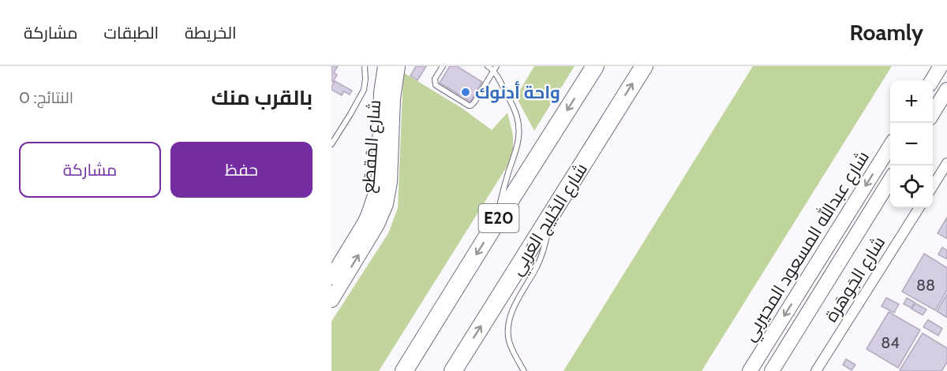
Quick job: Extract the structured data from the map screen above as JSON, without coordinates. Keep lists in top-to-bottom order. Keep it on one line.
{"streets":{"highway":["E20","شارع الخَلِيج العَربِي"],"street":["شارع المَقطَع","شارع عبدالله المسعود المحيربي","شارع الجَوهَرة"]},"places":["واحة أدنوك"],"house_numbers":["88","84"],"page":{"header":"Roamly","nav":["الخريطة","الطبقات","مشاركة"],"heading":["بالقرب منك","النتائج: 0"],"map_buttons":["+","−"],"buttons":["حفظ","مشاركة"]}}
